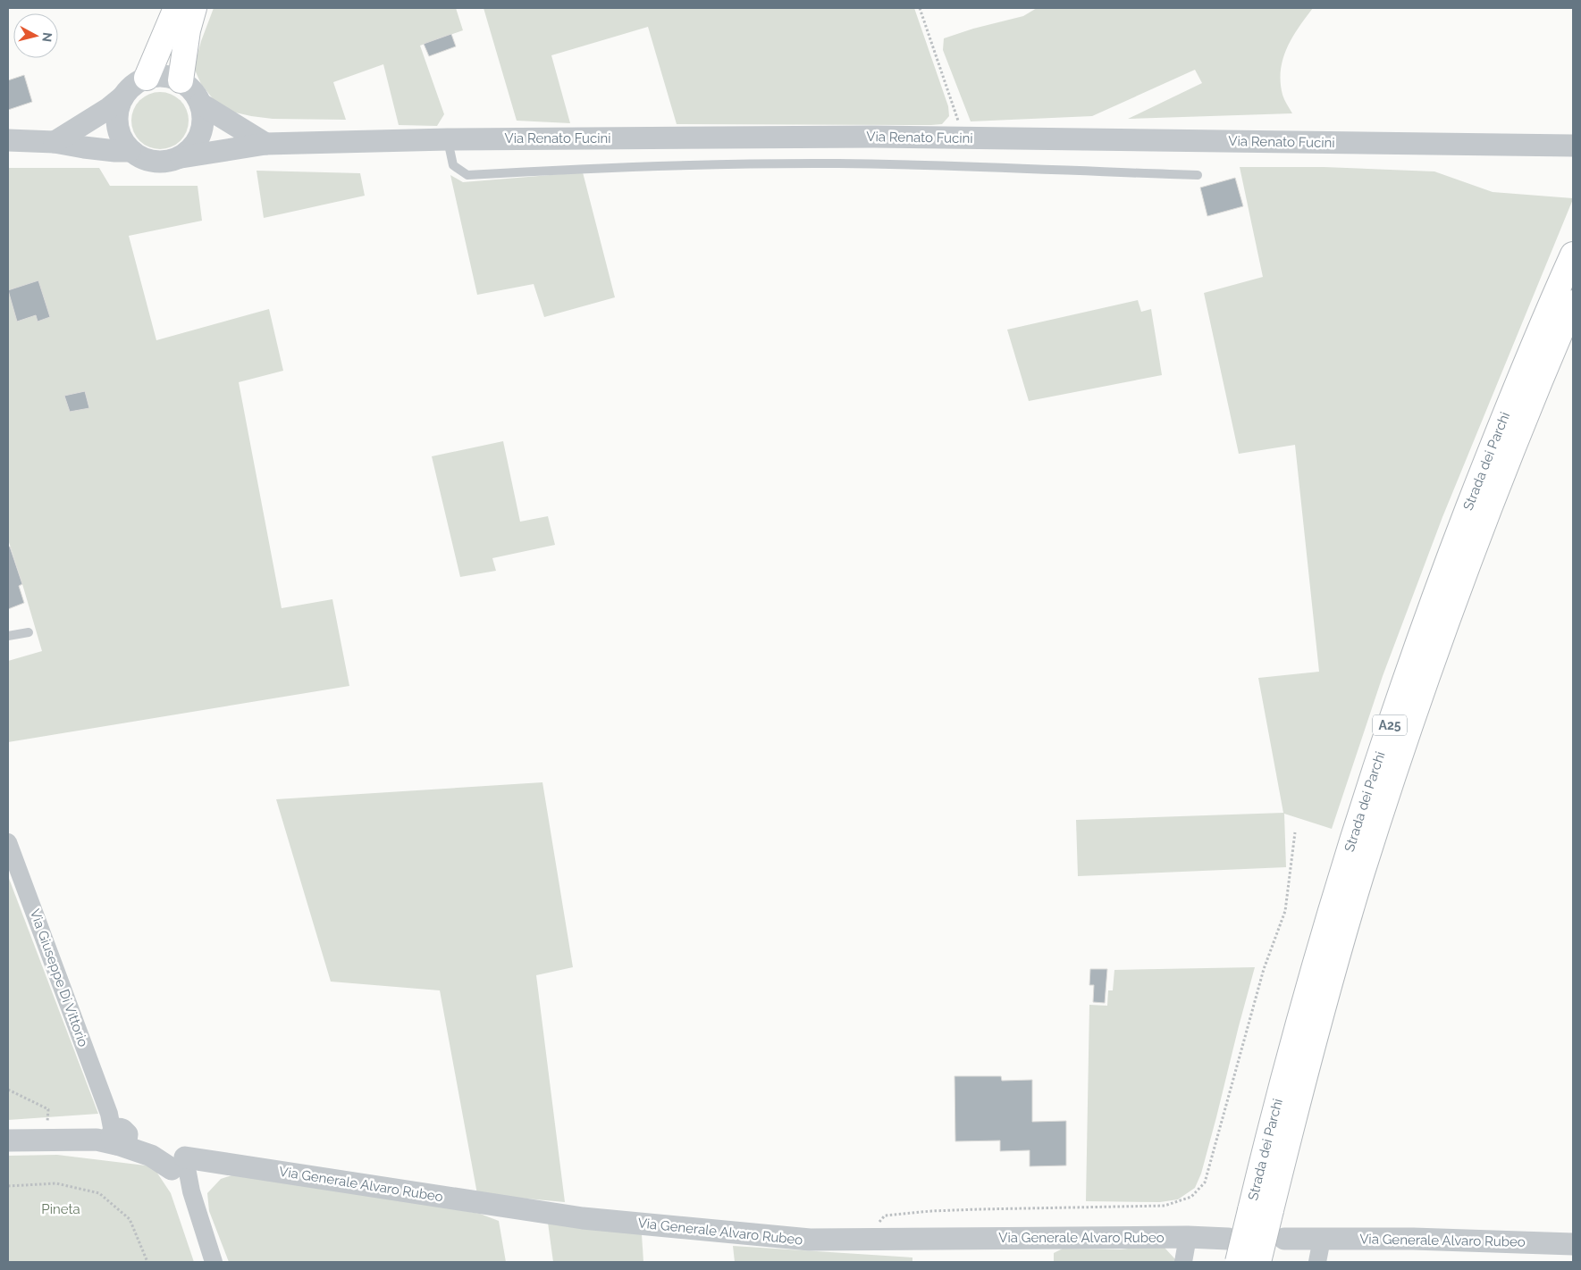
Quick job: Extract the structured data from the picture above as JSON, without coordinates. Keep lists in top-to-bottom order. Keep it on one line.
{"streets":{"highway":["Strada dei Parchi","A25"],"street":["Via Renato Fucini","Via Giuseppe Di Vittorio","Via Generale Alvaro Rubeo"]},"parks":["Pineta"],"north":"right"}
